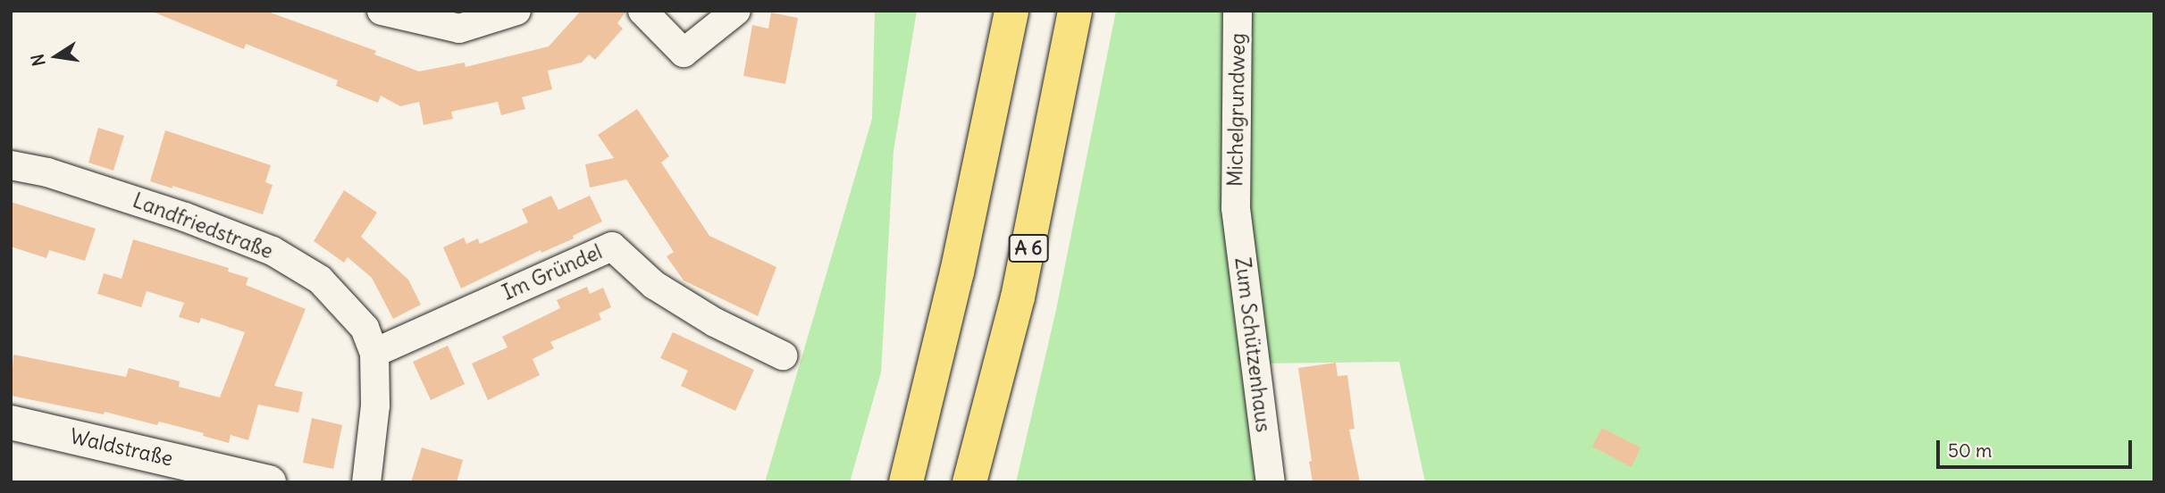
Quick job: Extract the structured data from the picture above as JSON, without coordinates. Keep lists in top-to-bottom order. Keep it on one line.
{"streets":{"highway":["A 6"],"street":["Michelgrundweg","Landfriedstraße","Im Gründel","Zum Schützenhaus","Waldstraße"]},"crossings":[["Michelgrundweg","Zum Schützenhaus"],["Landfriedstraße","Im Gründel"]],"scale_bar":"50 m","north":"left"}
